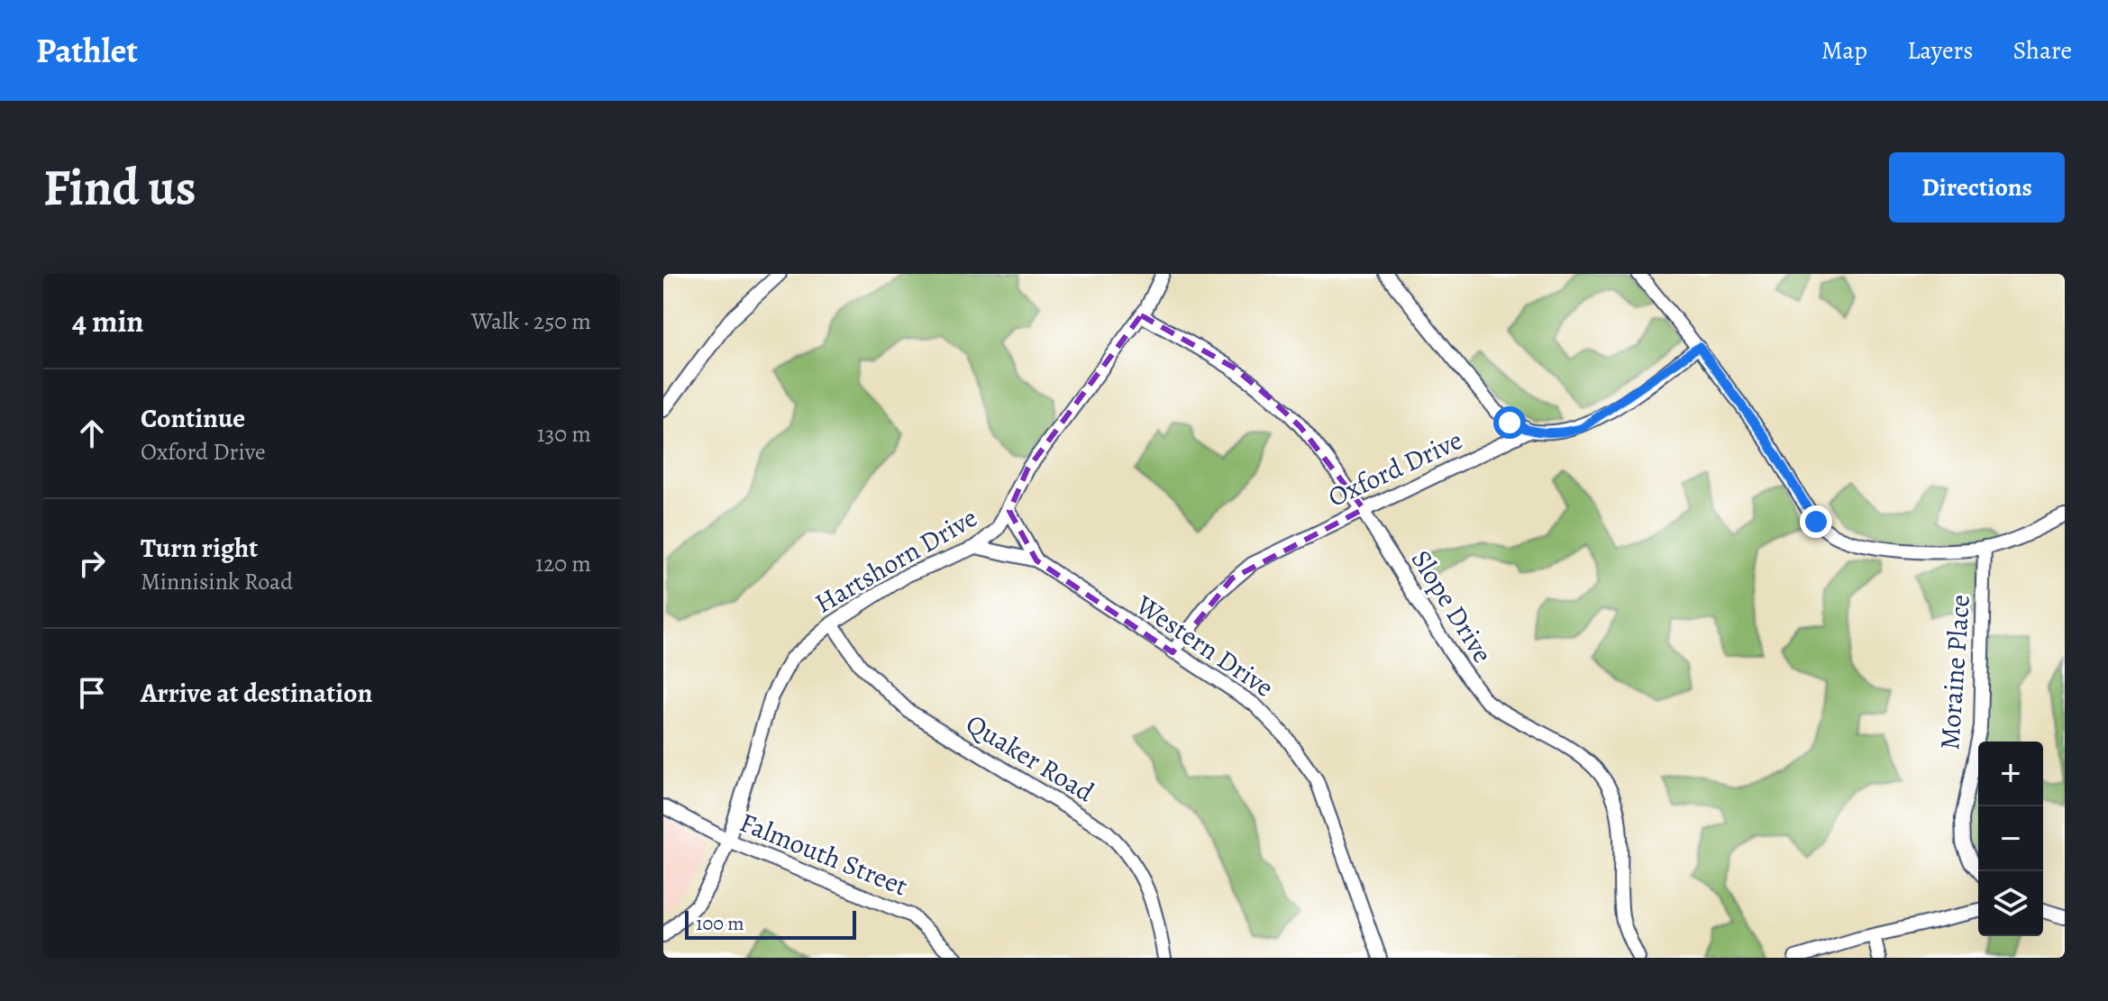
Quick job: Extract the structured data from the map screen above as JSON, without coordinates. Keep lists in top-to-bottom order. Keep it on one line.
{"streets":{"street":["Oxford Drive","Hartshorn Drive","Slope Drive","Western Drive","Moraine Place","Quaker Road","Falmouth Street"]},"crossings":[["Oxford Drive","Slope Drive"],["Oxford Drive","Western Drive"],["Hartshorn Drive","Slope Drive"],["Hartshorn Drive","Western Drive"],["Hartshorn Drive","Quaker Road"],["Hartshorn Drive","Falmouth Street"]],"scale_bar":"100 m","page":{"header":"Pathlet","nav":["Map","Layers","Share"],"buttons":"Directions","title":"Find us","heading":["4 min","Walk · 250 m"],"list":[["Continue","Oxford Drive","130 m"],["Turn right","Minnisink Road","120 m"],"Arrive at destination"],"map_buttons":["+","−"],"scale":"100 m"}}
